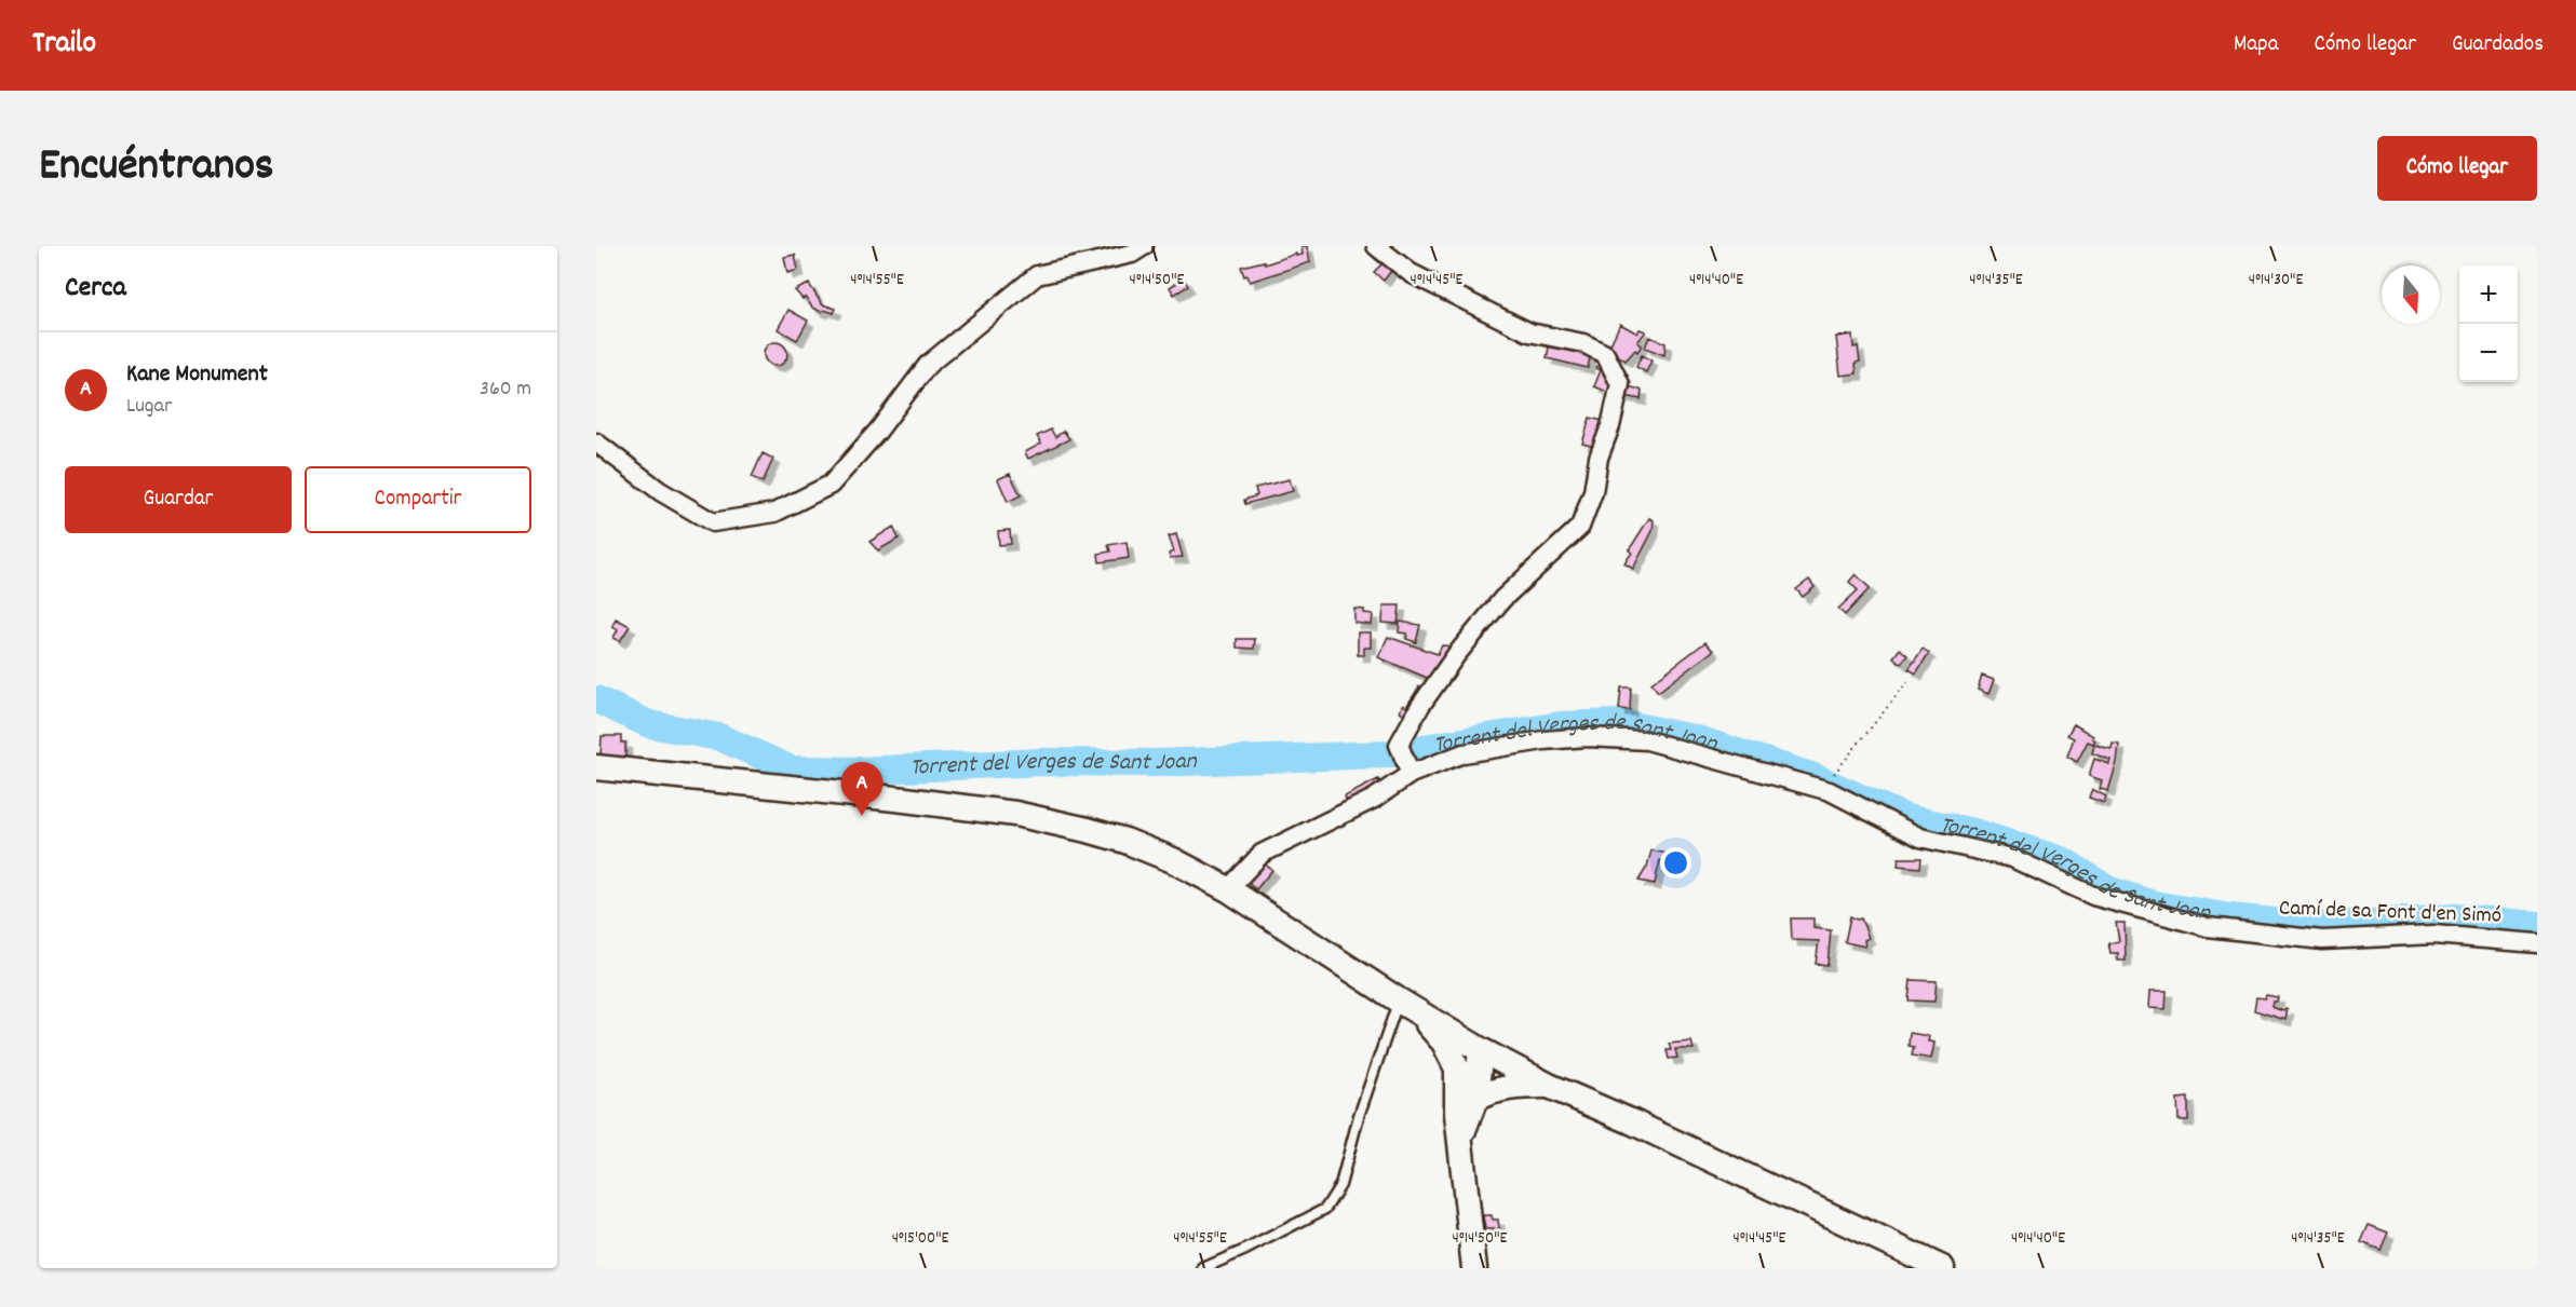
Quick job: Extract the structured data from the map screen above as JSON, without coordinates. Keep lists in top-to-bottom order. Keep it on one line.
{"streets":{"street":["Camí de sa Font d'en Simó"]},"water":["Torrent del Verges de Sant Joan"],"north":"bottom","page":{"header":"Trailo","nav":["Mapa","Cómo llegar","Guardados"],"title":"Encuéntranos","buttons":["Cómo llegar",["Guardar","Compartir"]],"heading":"Cerca","map_buttons":["+","−"],"list":[{"mark":"A","name":"Kane Monument","note":"Lugar","value":"360 m"}],"pins":"A"},"coordinates":["4°14'55\"E","4°14'50\"E","4°14'45\"E","4°14'40\"E","4°14'35\"E","4°14'30\"E","4°15'00\"E"]}
